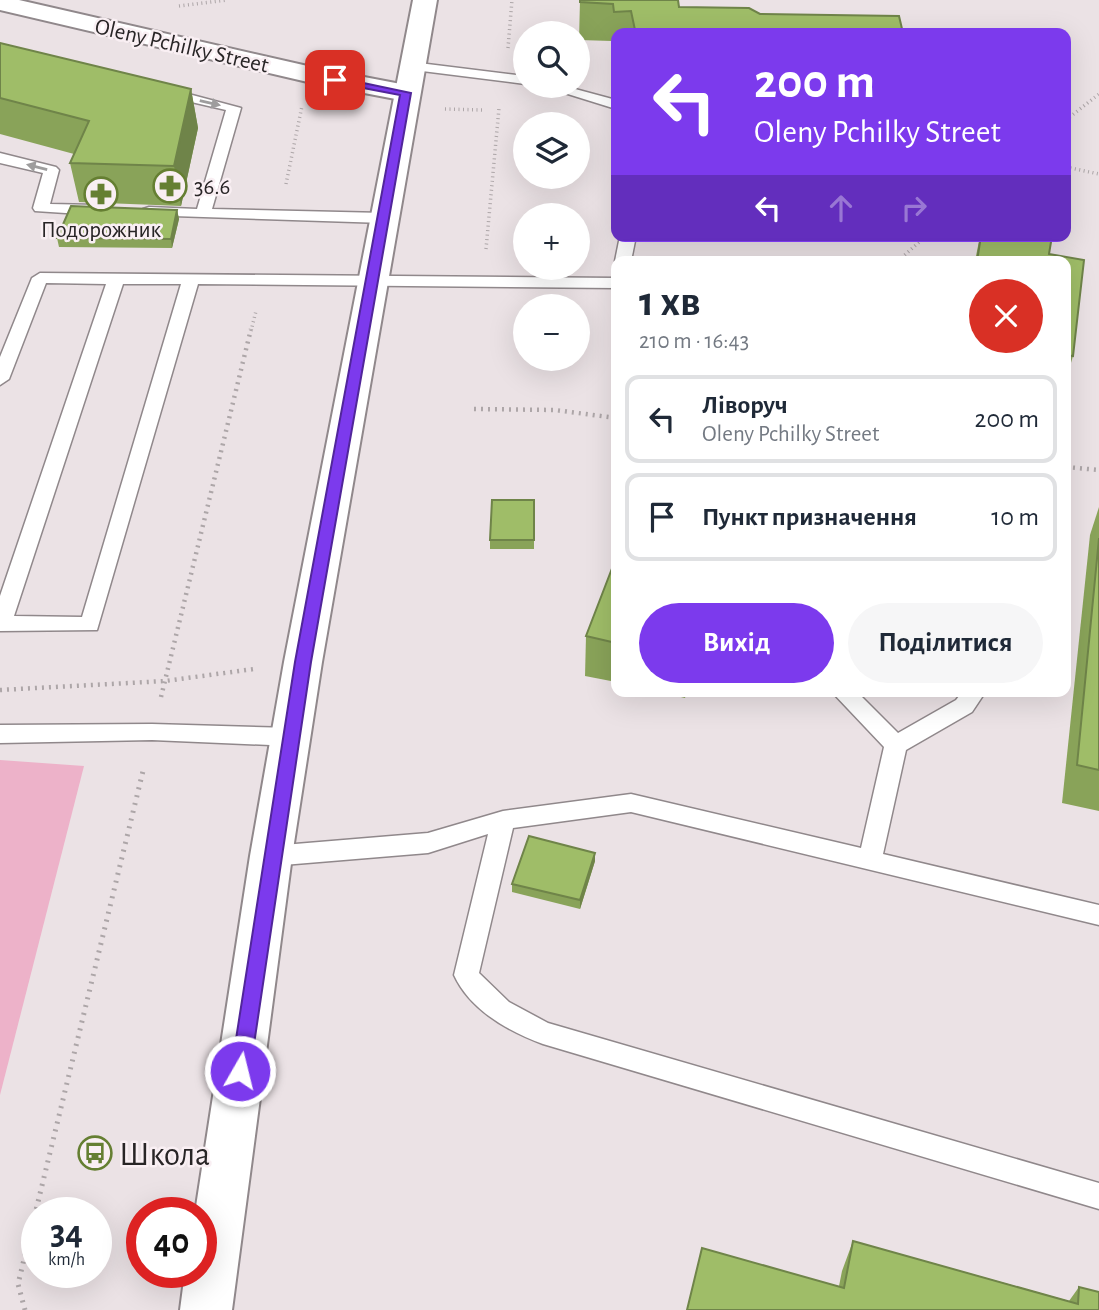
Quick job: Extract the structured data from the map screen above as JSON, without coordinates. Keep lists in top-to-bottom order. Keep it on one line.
{"streets":{"street":["Oleny Pchilky Street"]},"places":{"pharmacy":["36.6","Подорожник"],"bus stop":["Школа"]},"page":{"map_buttons":["+","−"],"turn":["200 m","Oleny Pchilky Street"],"heading":["1 хв","210 m · 16:43"],"list":[{"name":"Ліворуч","note":"Oleny Pchilky Street","value":"200 m"},{"name":"Пункт призначення","value":"10 m"}],"buttons":["Вихід","Поділитися"],"speed":"34 km/h","limit":"40"}}
